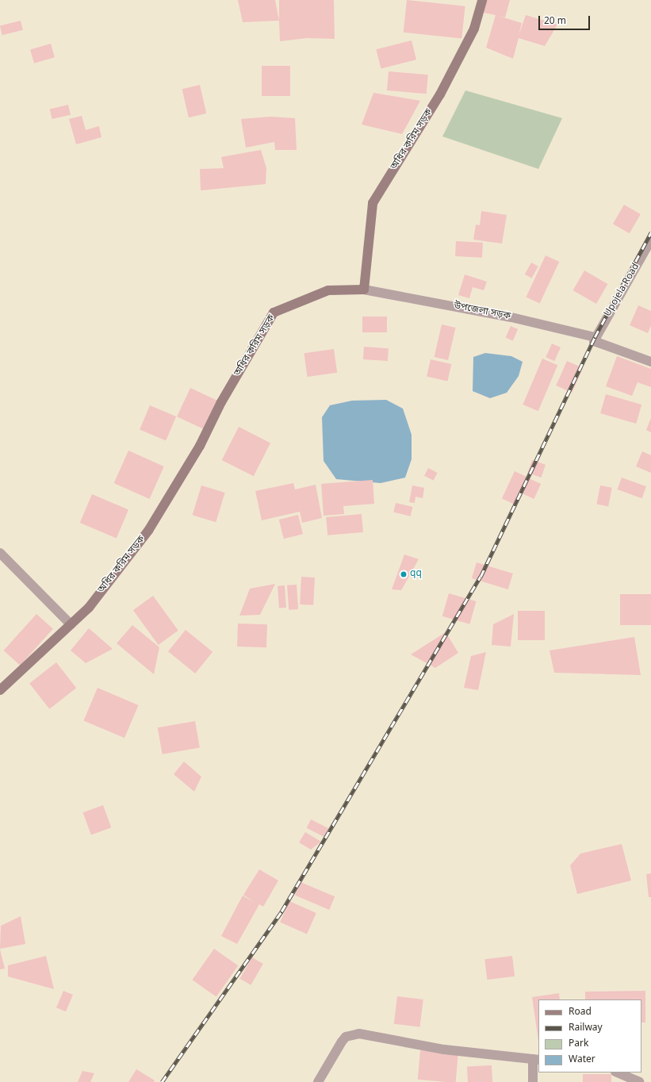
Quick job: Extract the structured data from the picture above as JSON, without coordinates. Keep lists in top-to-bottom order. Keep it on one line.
{"streets":{"main road":["অধির করিম সড়ক"],"street":["Upojela Road","উপজেলা সড়ক"]},"crossings":[["অধির করিম সড়ক","উপজেলা সড়ক"],["Upojela Road","উপজেলা সড়ক"]],"places":["qq"],"legend":["Road","Railway","Park","Water"],"scale_bar":"20 m"}
